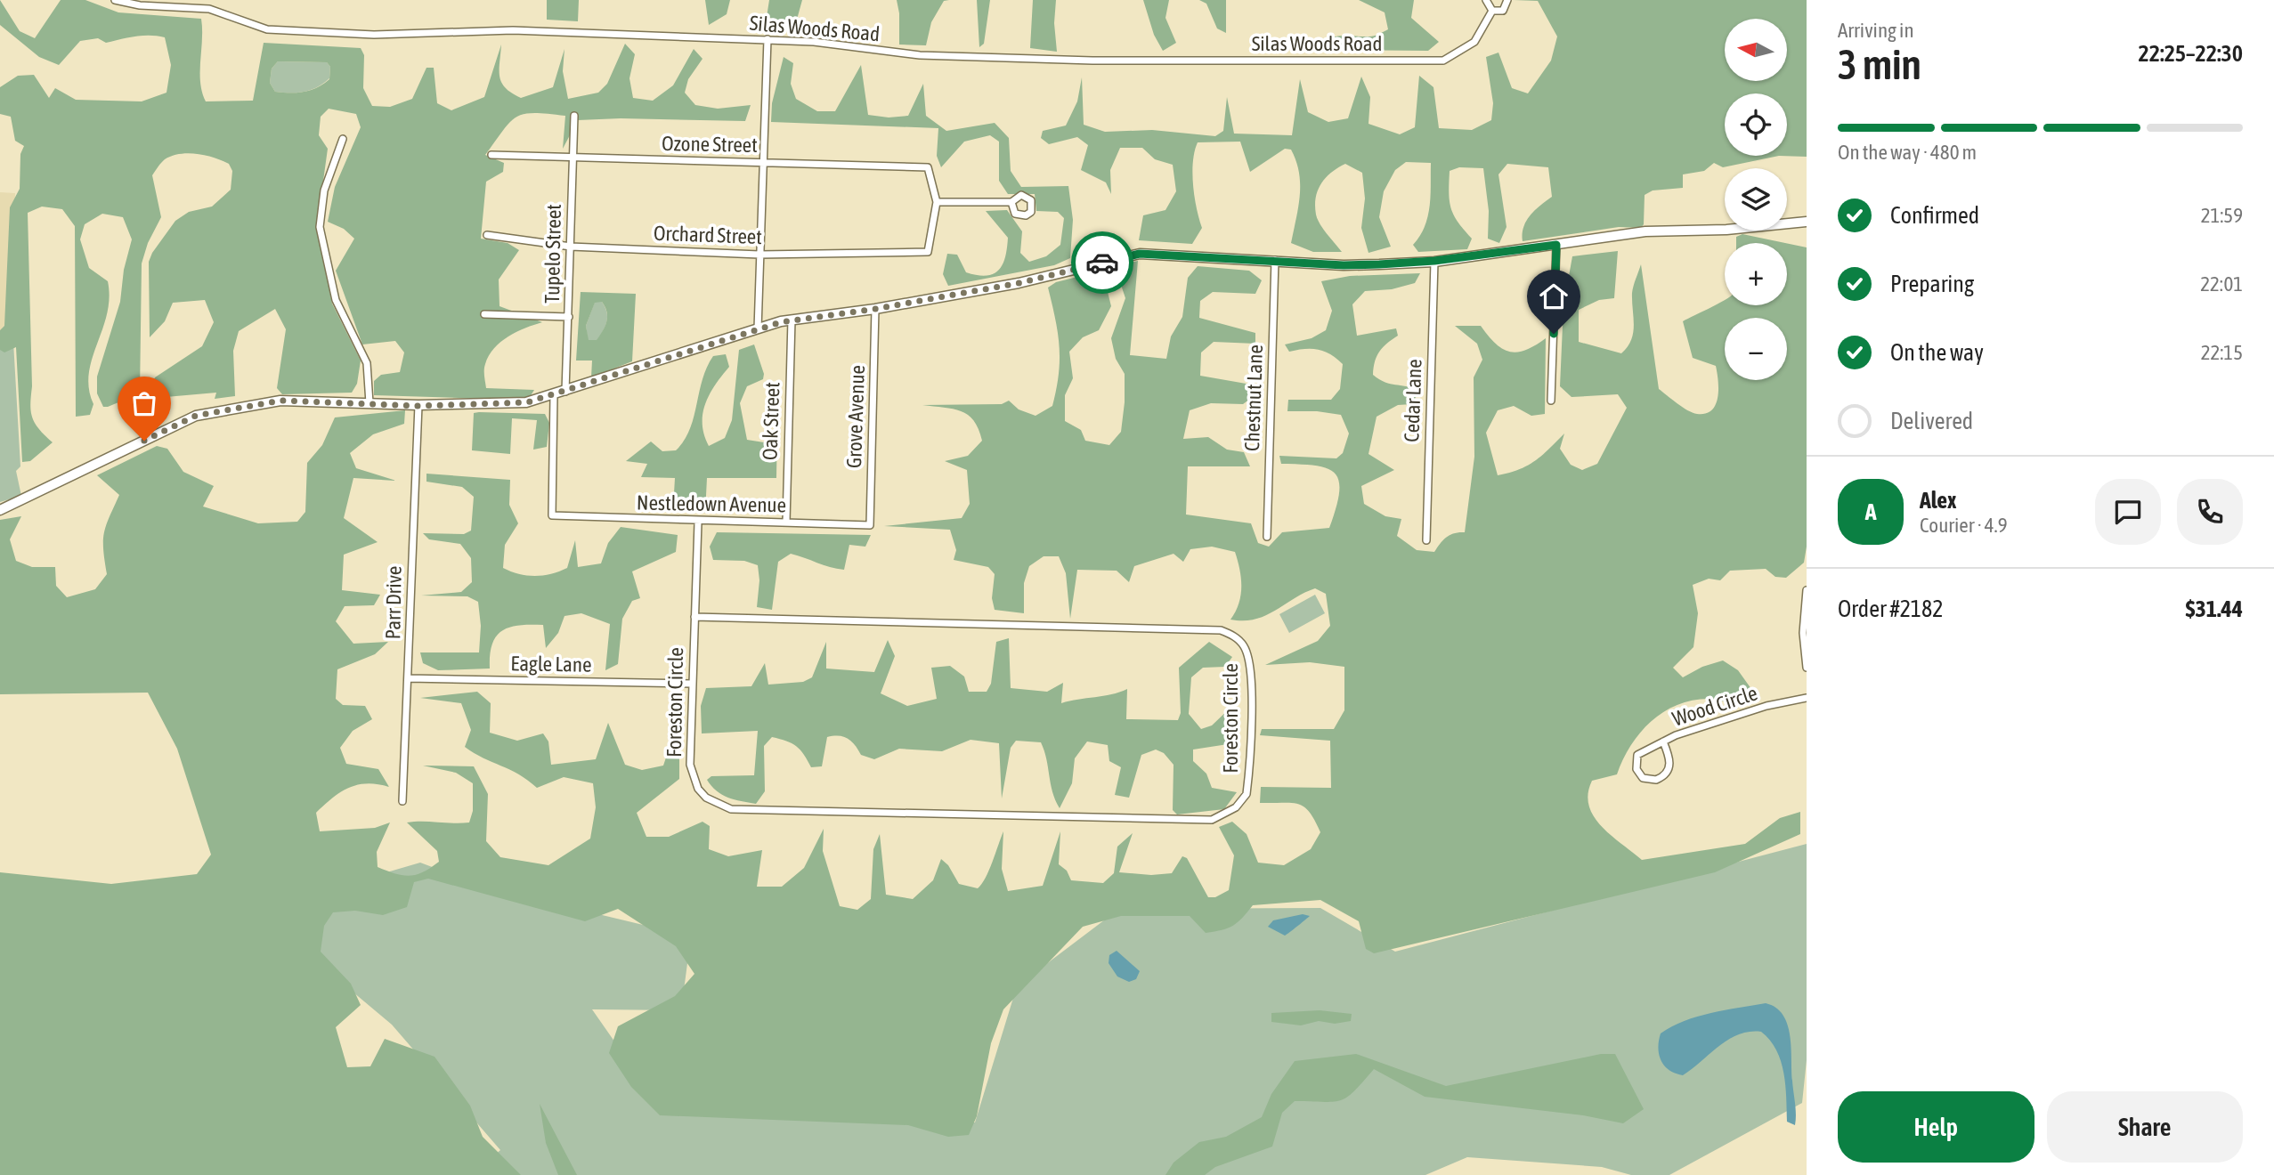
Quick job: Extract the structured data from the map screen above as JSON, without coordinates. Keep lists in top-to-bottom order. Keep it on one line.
{"streets":{"street":["Silas Woods Road","Ozone Street","Orchard Street","Tupelo Street","Chestnut Lane","Cedar Lane","Grove Avenue","Oak Street","Nestledown Avenue","Parr Drive","Eagle Lane","Foreston Circle","Wood Circle"]},"crossings":[["Ozone Street","Orchard Street"],["Ozone Street","Tupelo Street"],["Orchard Street","Tupelo Street"],["Grove Avenue","Nestledown Avenue"],["Oak Street","Nestledown Avenue"],["Nestledown Avenue","Foreston Circle"],["Parr Drive","Eagle Lane"],["Eagle Lane","Foreston Circle"]],"north":"left","page":{"heading":["3 min","Arriving in","22:25–22:30"],"panel":["Alex","Courier · 4.9","Order #2182","$31.44"],"map_buttons":["+","−"],"bar":"On the way · 480 m","list":[["Confirmed","21:59"],["Preparing","22:01"],["On the way","22:15"],"Delivered"],"round":"A","buttons":["Help","Share"]}}
